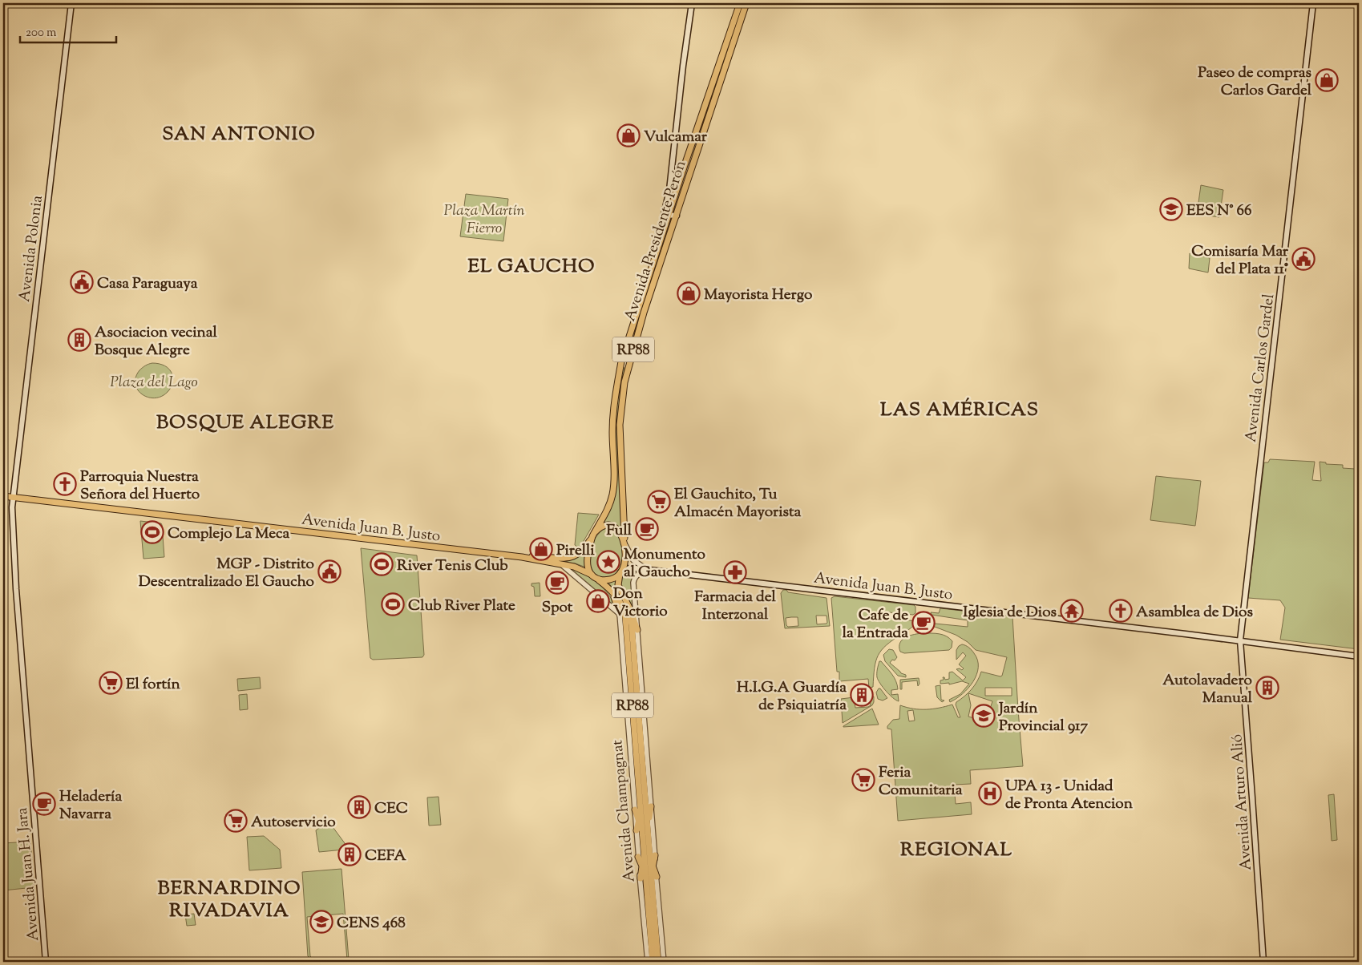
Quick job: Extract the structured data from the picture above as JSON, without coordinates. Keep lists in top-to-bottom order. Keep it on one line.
{"streets":{"main road":["Avenida Presidente Perón","Avenida Polonia","RP88","Avenida Carlos Gardel","Avenida Juan B. Justo","Avenida Arturo Alió","Avenida Champagnat","Avenida Juan H. Jara"]},"crossings":[["Avenida Presidente Perón","RP88"],["Avenida Presidente Perón","Avenida Juan B. Justo"],["Avenida Presidente Perón","Avenida Champagnat"],["Avenida Polonia","Avenida Juan B. Justo"],["Avenida Polonia","Avenida Juan H. Jara"],["RP88","Avenida Juan B. Justo"],["RP88","Avenida Champagnat"],["Avenida Carlos Gardel","Avenida Juan B. Justo"],["Avenida Carlos Gardel","Avenida Arturo Alió"],["Avenida Juan B. Justo","Avenida Arturo Alió"],["Avenida Juan B. Justo","Avenida Champagnat"],["Avenida Juan B. Justo","Avenida Juan H. Jara"]],"districts":["SAN ANTONIO","EL GAUCHO","LAS AMÉRICAS","BOSQUE ALEGRE","REGIONAL","BERNARDINO RIVADAVIA"],"parks":["Plaza Martín Fierro","Plaza del Lago"],"places":{"shop":["Paseo de compras Carlos Gardel","Vulcamar","Mayorista Hergo","Pirelli","Don Victorio"],"school or university":["EES N° 66","Jardín Provincial 917","CENS 468"],"public building":["Comisaría Mar del Plata 11°","Casa Paraguaya","MGP - Distrito Descentralizado El Gaucho"],"building":["Asociacion vecinal Bosque Alegre","Autolavadero Manual","H.I.G.A Guardía de Psiquiatría","CEC","CEFA"],"church":["Parroquia Nuestra Señora del Huerto","Asamblea de Dios"],"supermarket":["El Gauchito, Tu Almacén Mayorista","El fortín","Feria Comunitaria","Autoservicio"],"cafe":["Full","Spot","Cafe de la Entrada","Heladería Navarra"],"sports":["Complejo La Meca","River Tenis Club","Club River Plate"],"place":["Monumento al Gaucho"],"pharmacy":["Farmacia del Interzonal"],"temple":["Iglesia de Dios"],"hospital":["UPA 13 - Unidad de Pronta Atencion"]},"scale_bar":"200 m"}
